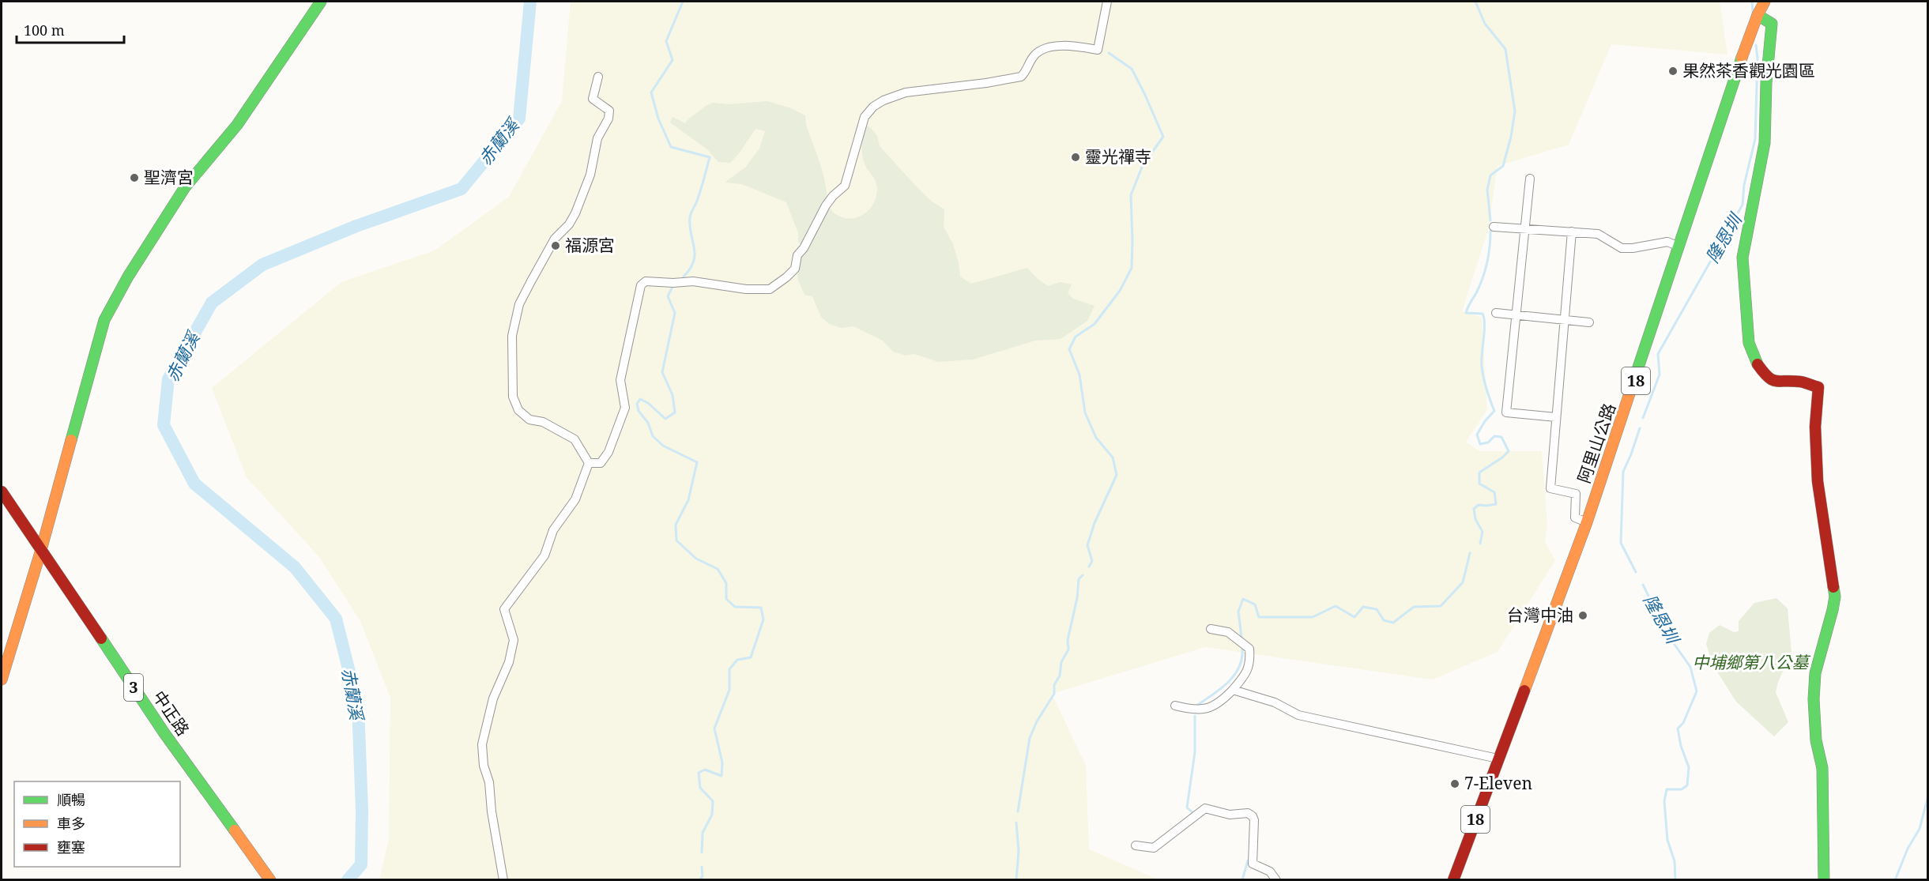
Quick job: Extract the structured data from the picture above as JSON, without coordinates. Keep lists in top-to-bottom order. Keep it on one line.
{"streets":{"main road":["18","阿里山公路","3","中正路"]},"crossings":[["18","阿里山公路"]],"water":["赤蘭溪","隆恩圳"],"parks":["中埔鄉第八公墓"],"places":["果然茶香觀光園區","靈光禪寺","聖濟宮","福源宮","台灣中油","7-Eleven"],"legend":["順暢","車多","壅塞"],"scale_bar":"100 m"}
